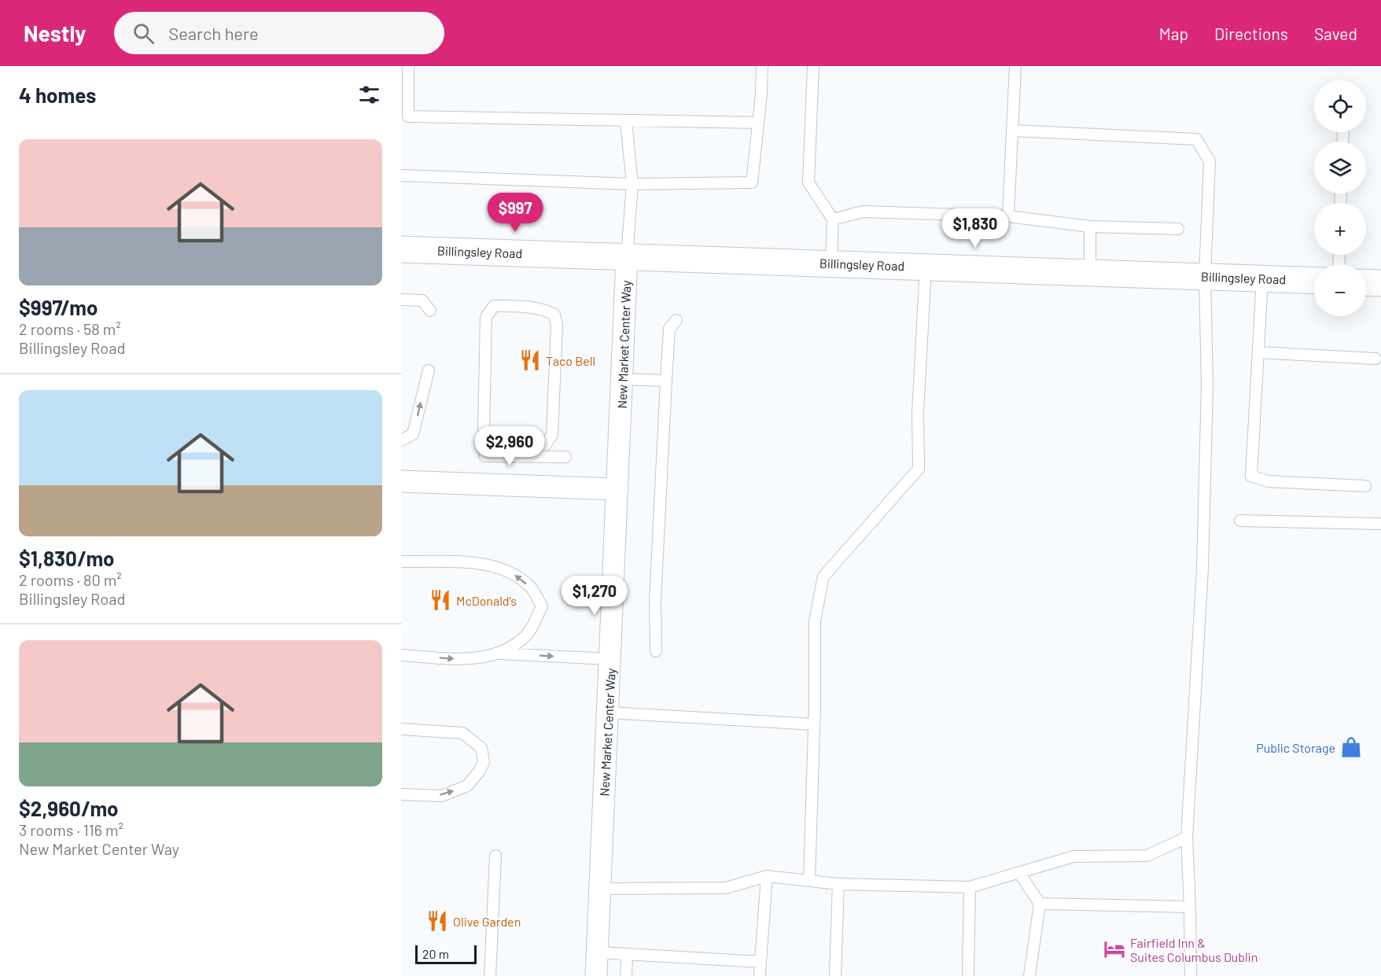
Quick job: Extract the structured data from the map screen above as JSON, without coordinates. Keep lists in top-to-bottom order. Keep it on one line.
{"streets":{"street":["Billingsley Road","New Market Center Way"]},"crossings":[["Billingsley Road","New Market Center Way"]],"places":{"restaurant":["Taco Bell","McDonald's","Olive Garden"],"shop":["Public Storage"],"hotel":["Fairfield Inn & Suites Columbus Dublin"]},"scale_bar":"20 m","page":{"header":"Nestly","search":"Search here","nav":["Map","Directions","Saved"],"heading":"4 homes","map_buttons":["+","−"],"list":[{"name":"$997/mo","note":"2 rooms · 58 m² · Billingsley Road"},{"name":"$1,830/mo","note":"2 rooms · 80 m² · Billingsley Road"},{"name":"$2,960/mo","note":"3 rooms · 116 m² · New Market Center Way"}],"price":["$997","$1,830","$2,960","$1,270"],"scale":"20 m"}}
